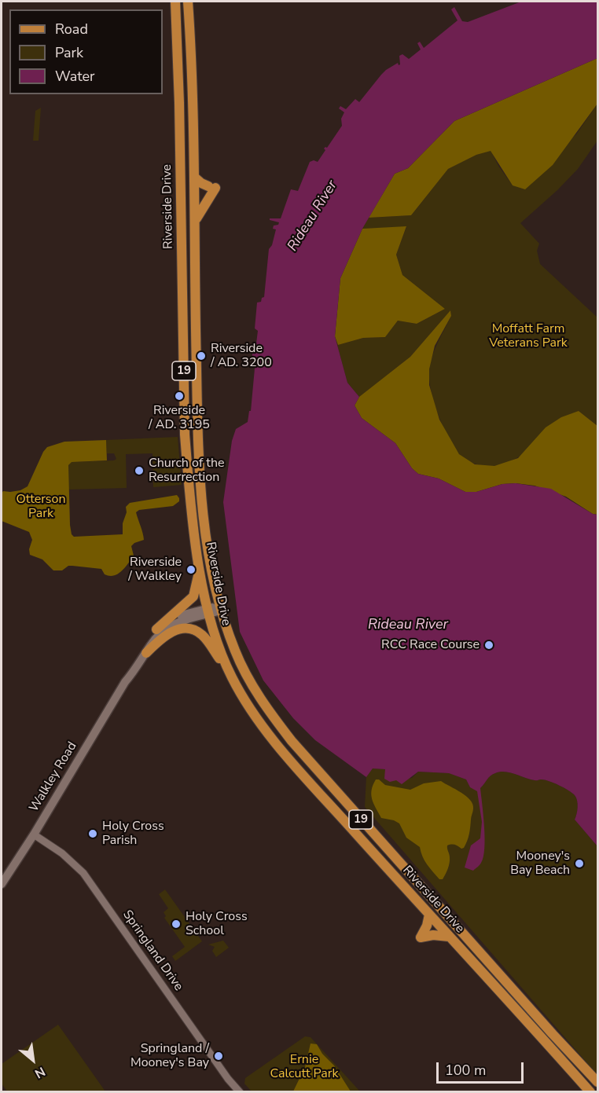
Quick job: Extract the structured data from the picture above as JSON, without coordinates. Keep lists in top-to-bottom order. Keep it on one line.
{"streets":{"main road":["Riverside Drive","19","Walkley Road"],"street":["Springland Drive"]},"crossings":[["Riverside Drive","Walkley Road"],["Walkley Road","Springland Drive"]],"water":["Rideau River"],"parks":["Moffatt Farm Veterans Park","Otterson Park","Ernie Calcutt Park"],"places":["Riverside / AD. 3200","Riverside / AD. 3195","Church of the Resurrection","Riverside / Walkley","RCC Race Course","Holy Cross Parish","Mooney's Bay Beach","Holy Cross School","Springland / Mooney's Bay"],"legend":["Road","Park","Water"],"scale_bar":"100 m","north":"bottom right"}
